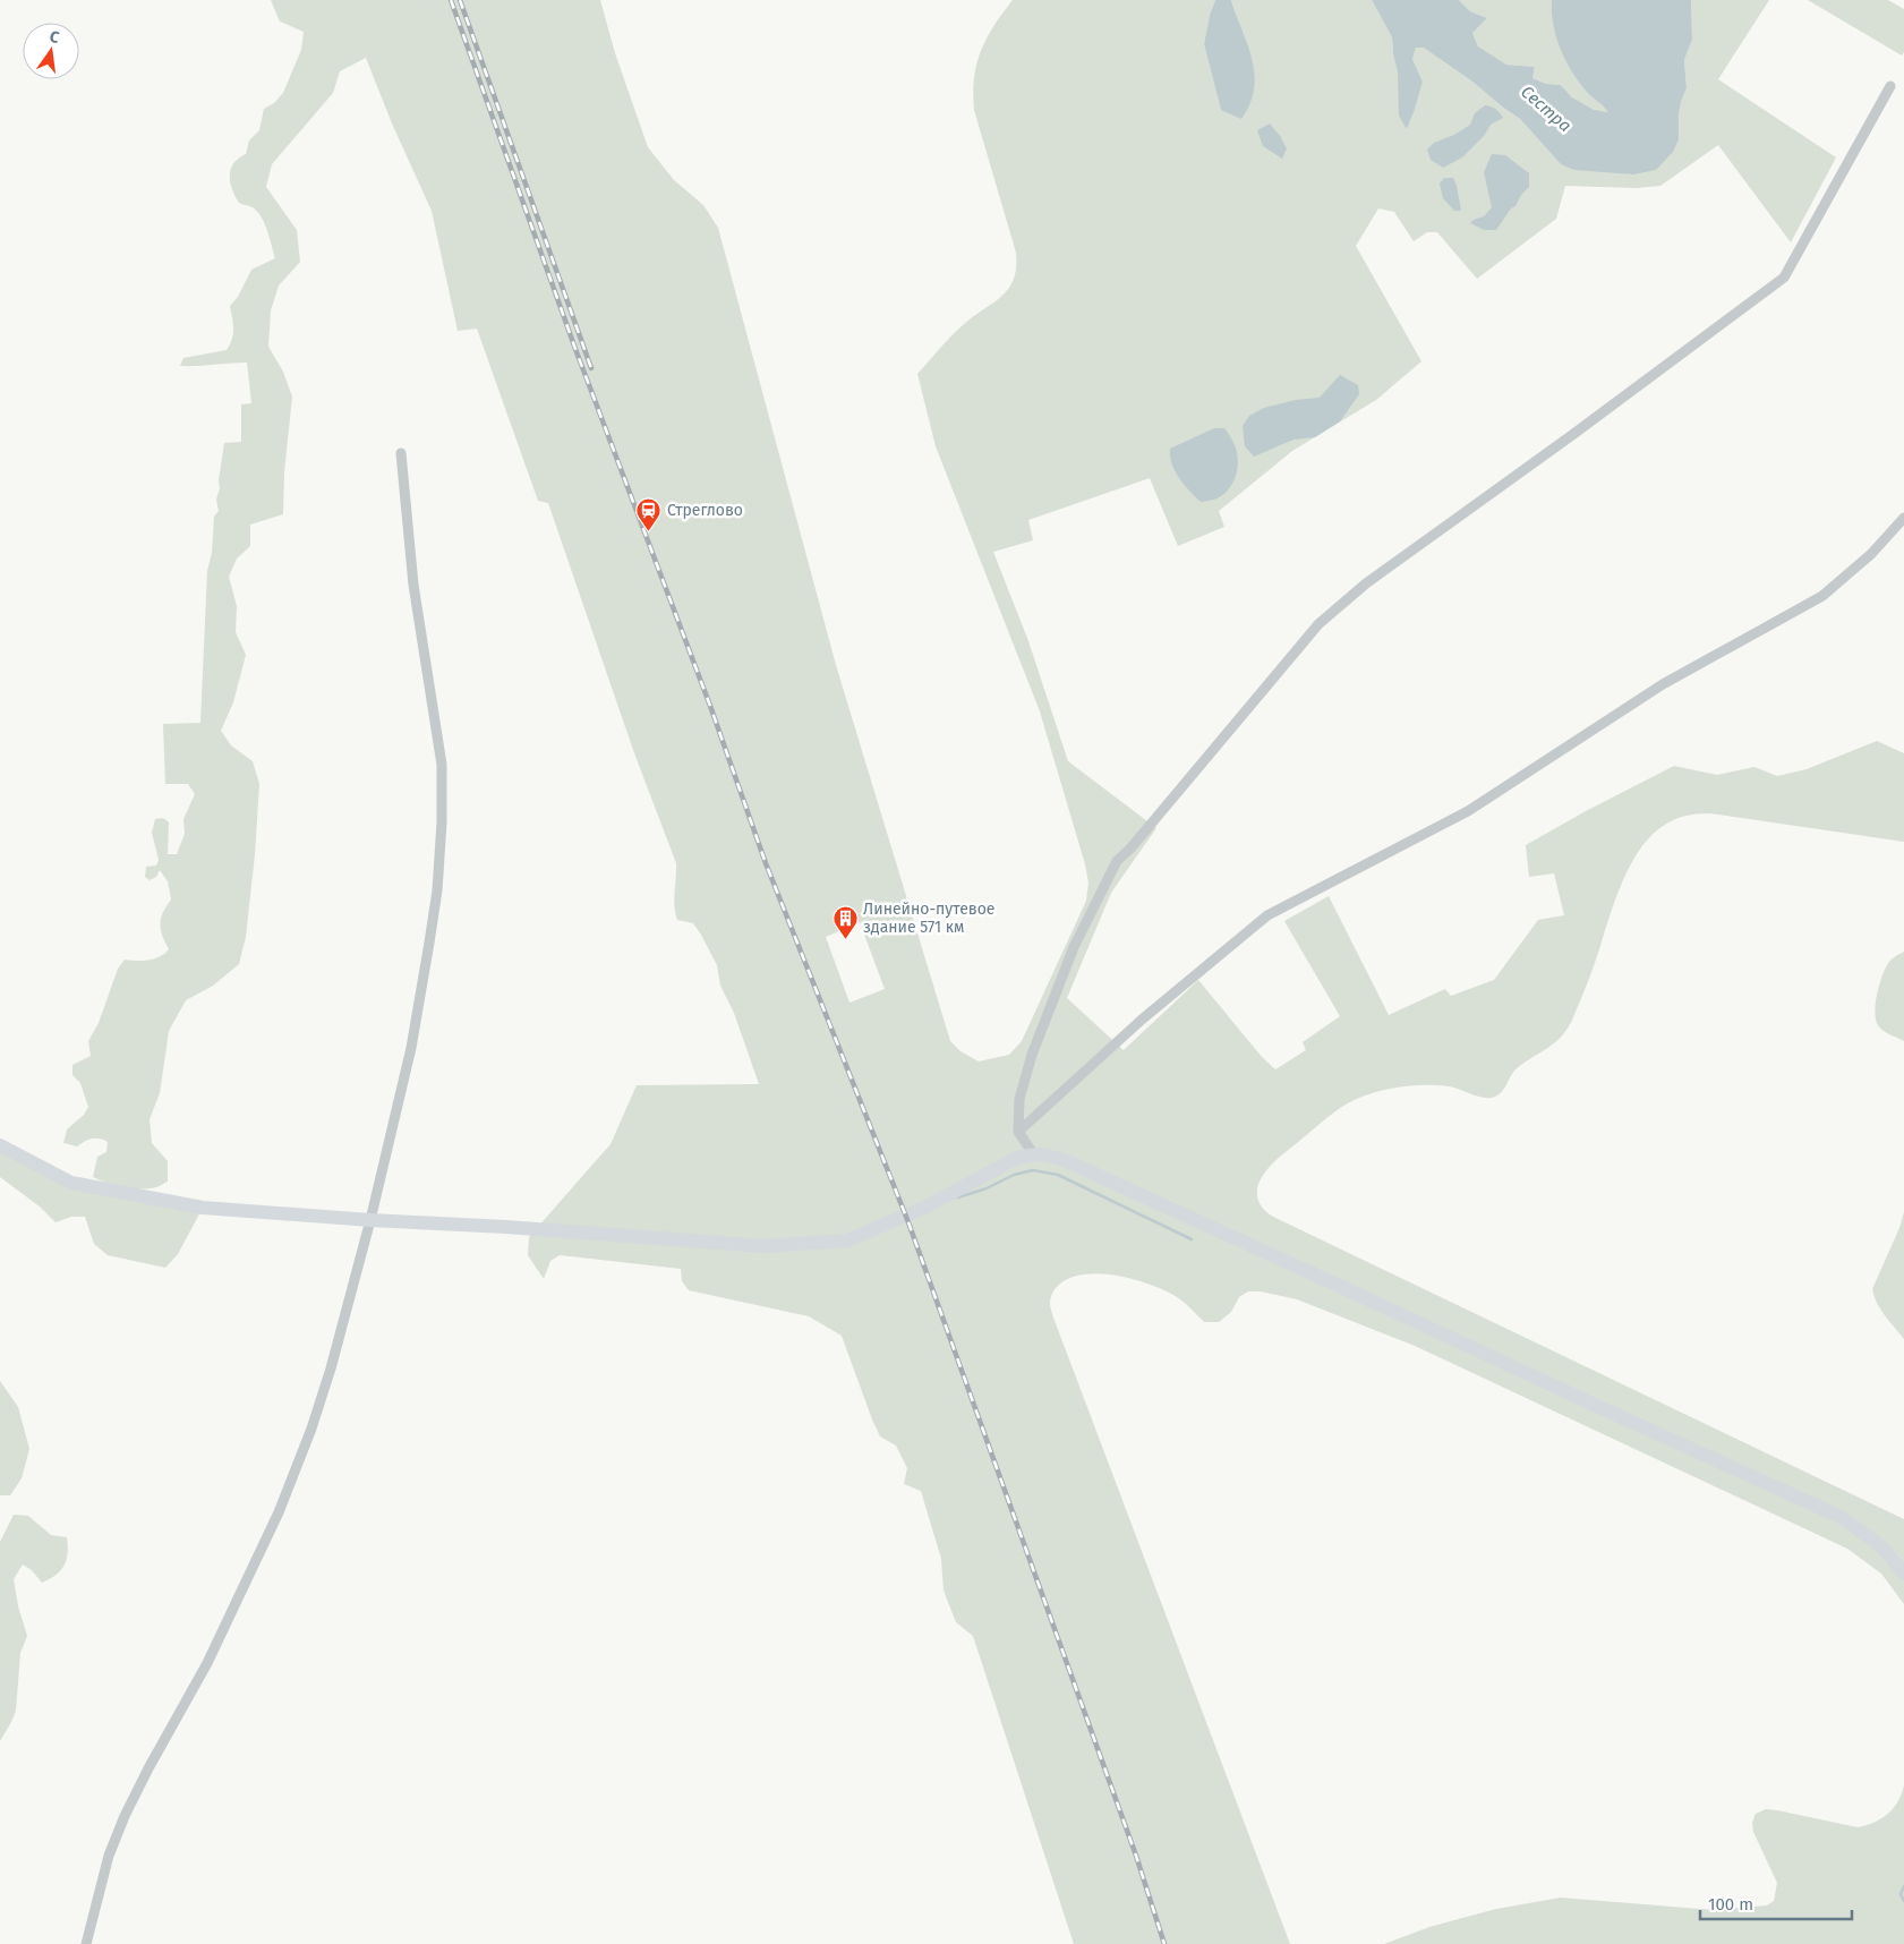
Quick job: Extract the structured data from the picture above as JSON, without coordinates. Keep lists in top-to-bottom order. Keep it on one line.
{"water":["Сестра"],"places":{"station":["Стреглово"],"building":["Линейно-путевое здание 571 км"]},"scale_bar":"100 m","north":"top"}
